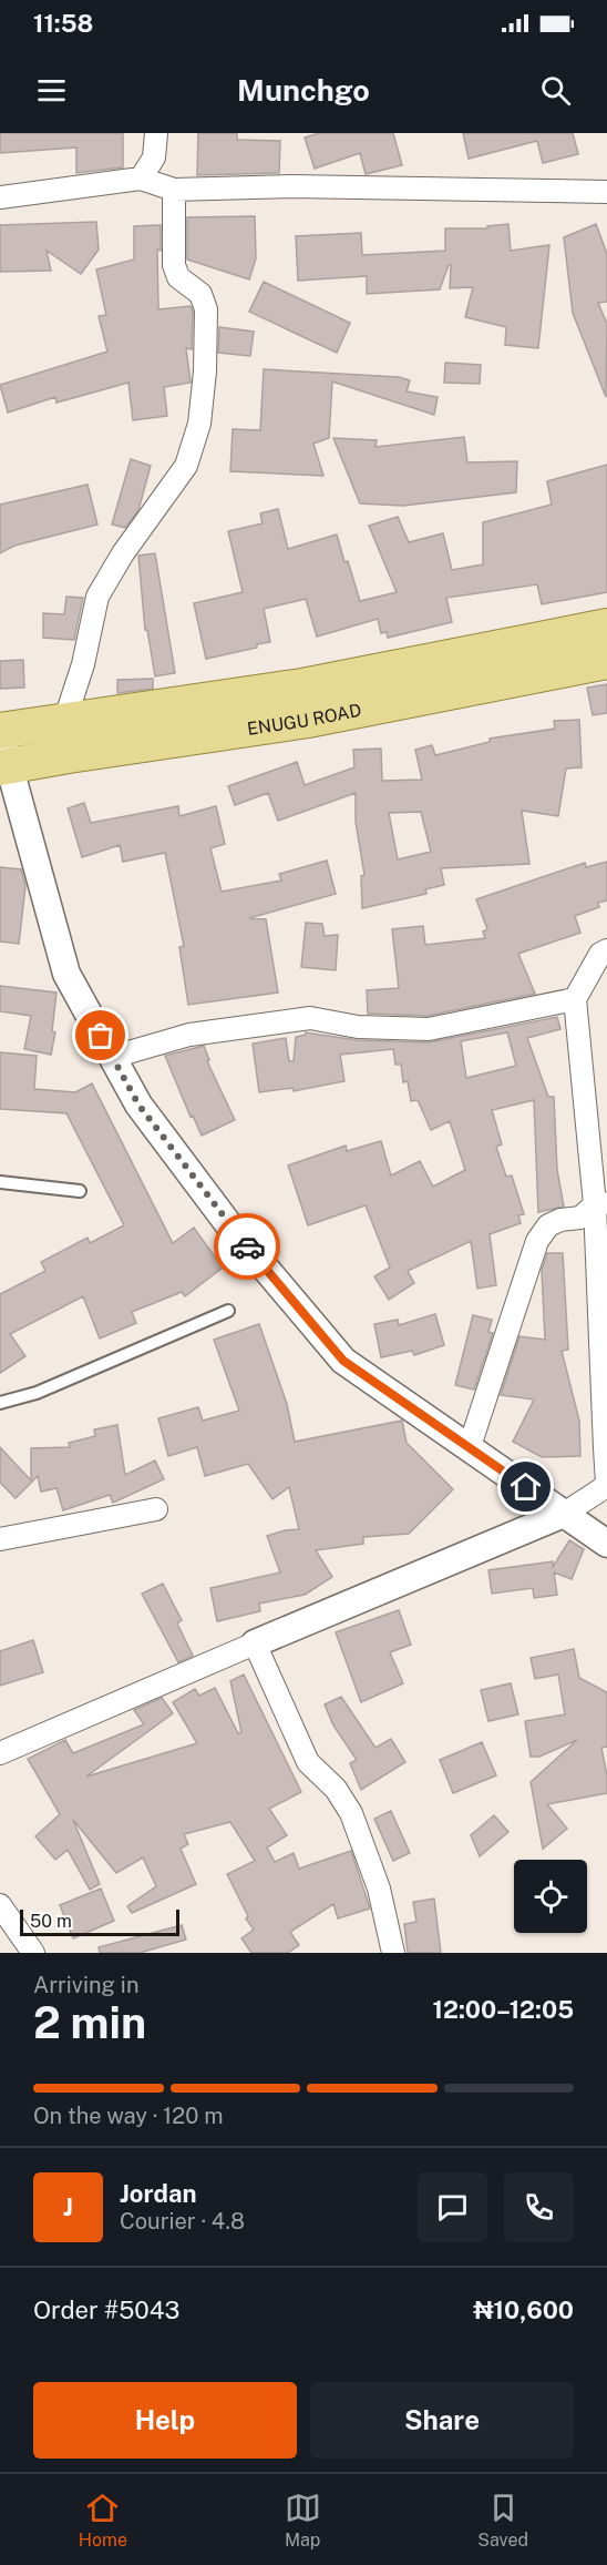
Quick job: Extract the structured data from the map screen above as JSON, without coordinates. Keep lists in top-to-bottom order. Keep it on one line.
{"streets":{"main road":["ENUGU ROAD"]},"scale_bar":"50 m","page":{"status":"11:58","header":"Munchgo","scale":"50 m","heading":["2 min","Arriving in","12:00–12:05"],"panel":["Jordan","Courier · 4.8","Order #5043","₦10,600"],"bar":"On the way · 120 m","round":"J","buttons":["Help","Share"],"tabs":["Home","Map","Saved"]}}
